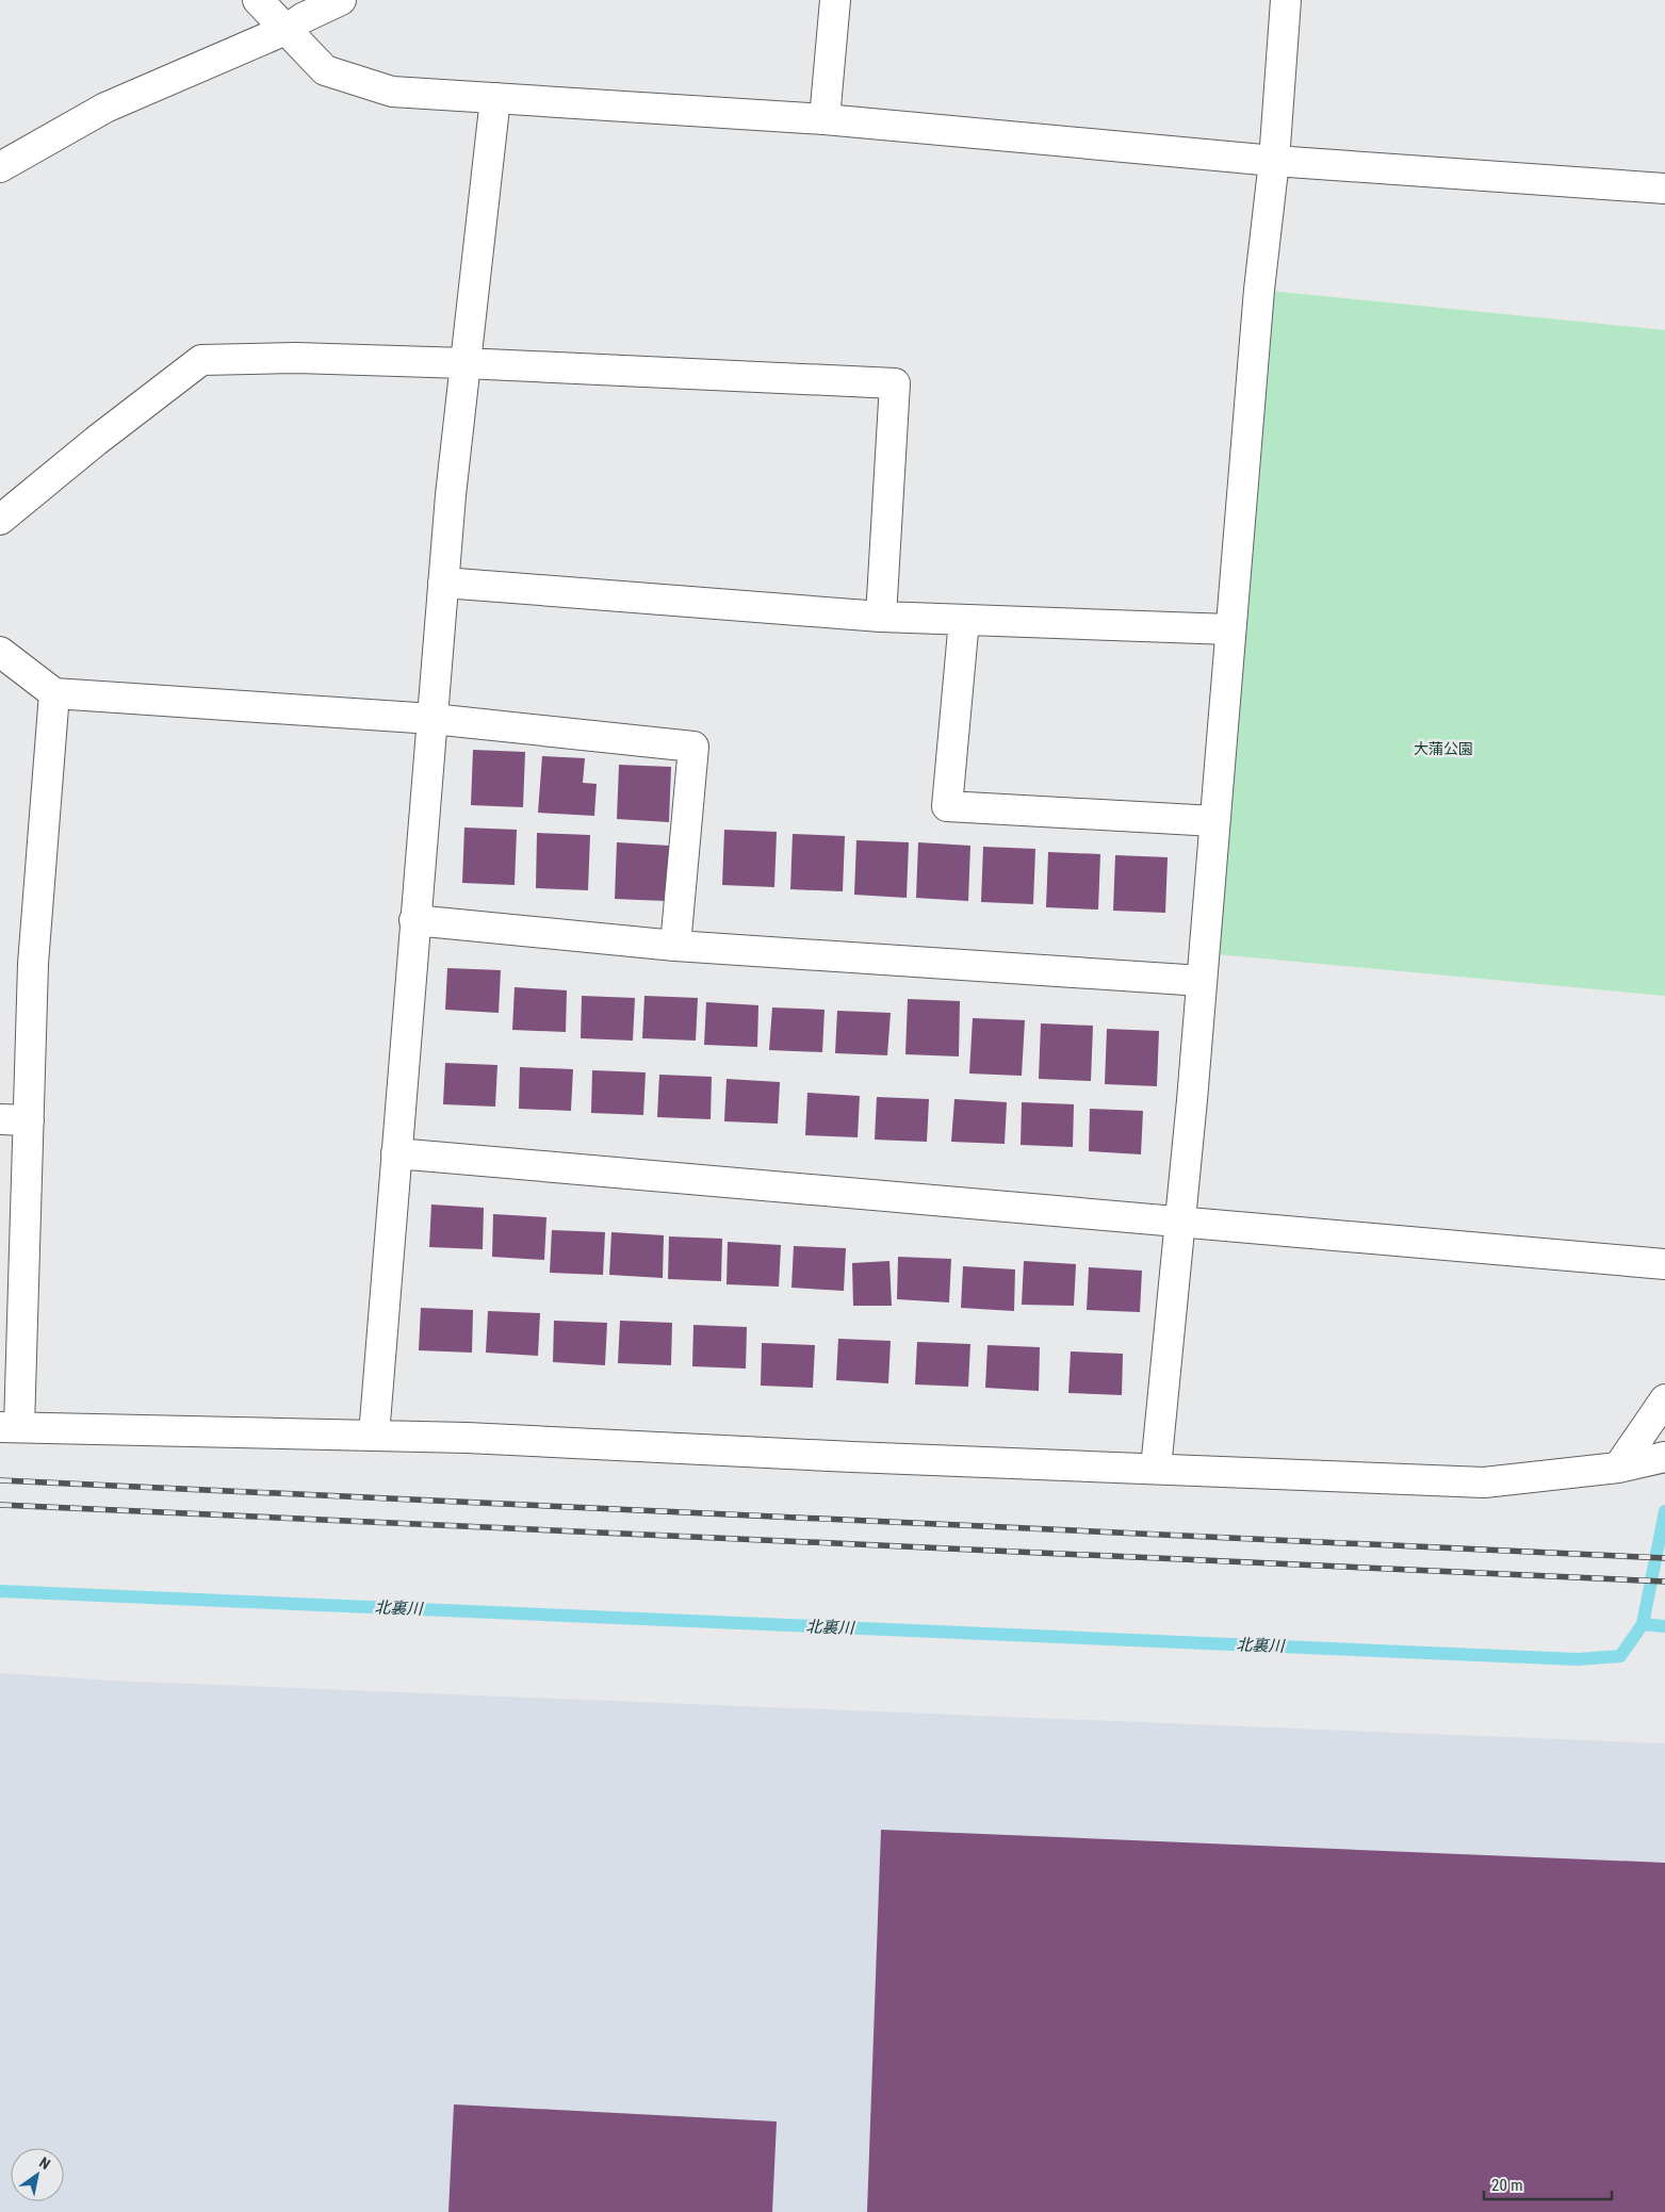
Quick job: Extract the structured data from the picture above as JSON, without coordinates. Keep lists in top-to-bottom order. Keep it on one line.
{"water":["北裏川"],"parks":["大蒲公園"],"scale_bar":"20 m","north":"top right"}
